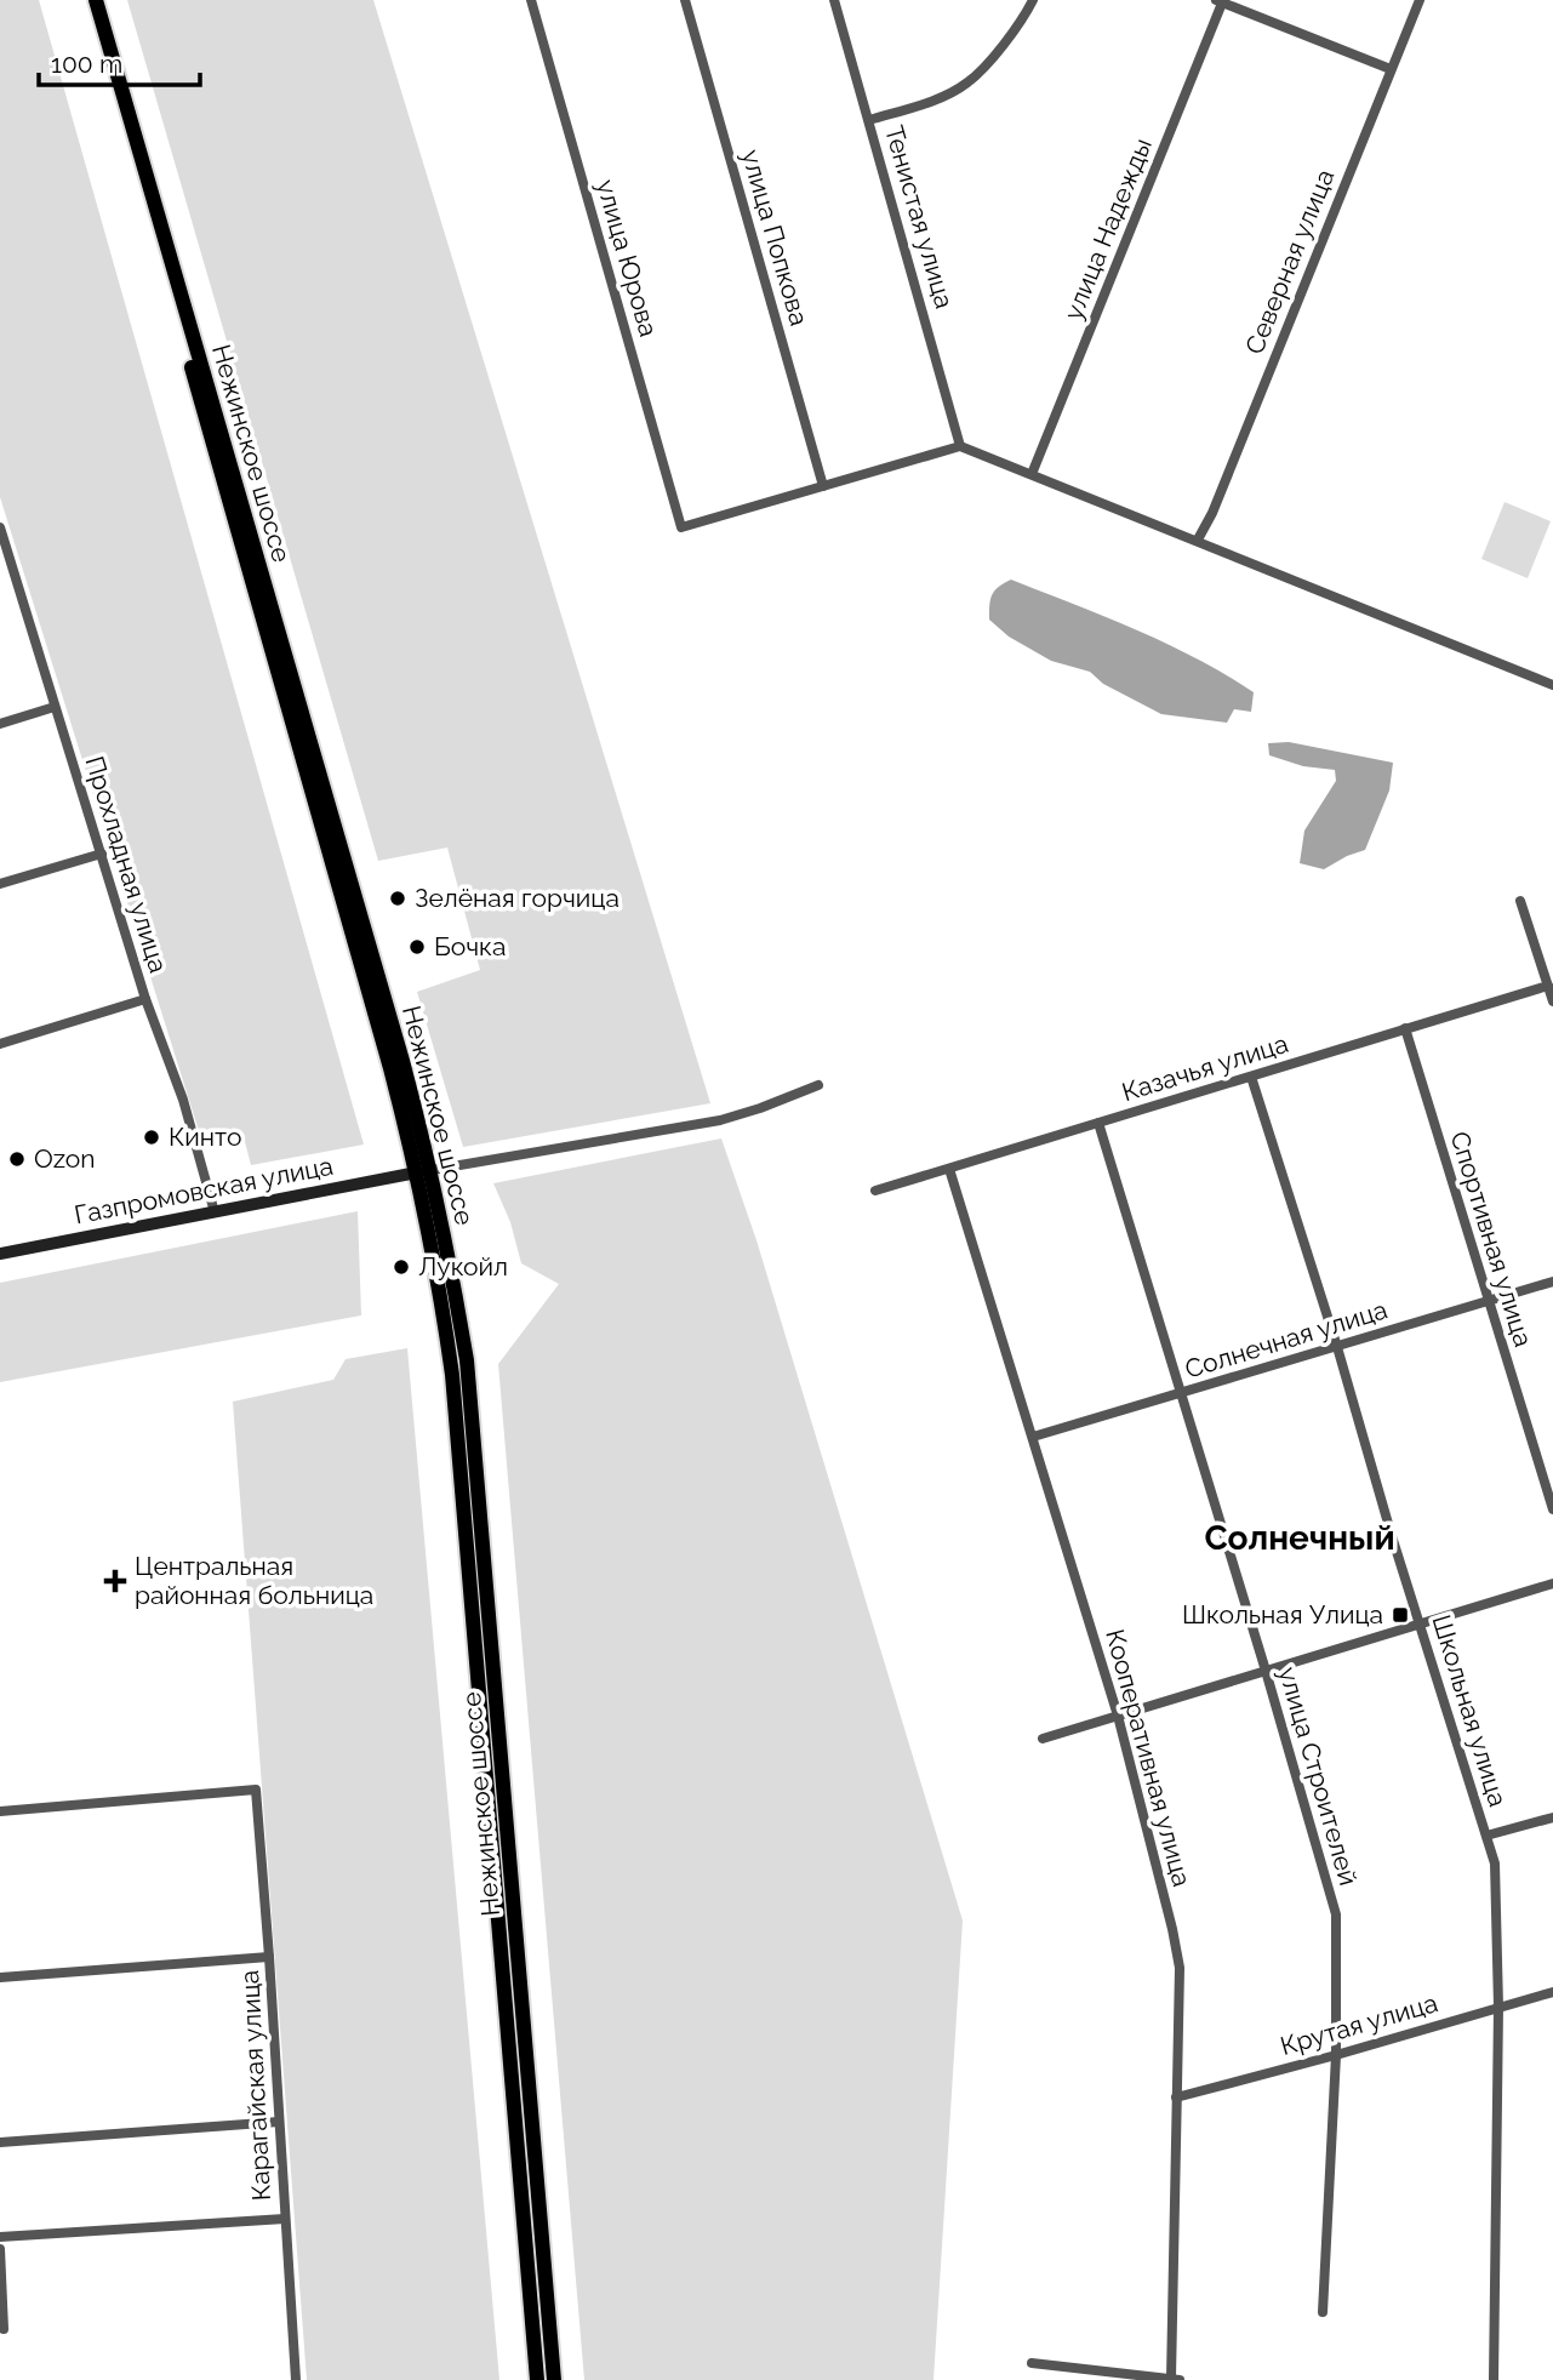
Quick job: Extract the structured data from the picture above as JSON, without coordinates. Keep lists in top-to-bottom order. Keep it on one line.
{"streets":{"main road":["Нежинское шоссе","Газпромовская улица"],"street":["Тенистая улица","улица Надежды","улица Попкова","улица Юрова","Северная улица","Прохладная улица","Казачья улица","Спортивная улица","Солнечная улица","Школьная улица","Кооперативная улица","улица Строителей","Крутая улица","Карагайская улица"]},"crossings":[["улица Попкова","улица Юрова"],["Нежинское шоссе","Газпромовская улица"],["Прохладная улица","Газпромовская улица"],["Казачья улица","Спортивная улица"],["Казачья улица","Школьная улица"],["Казачья улица","Кооперативная улица"],["Казачья улица","улица Строителей"],["Спортивная улица","Солнечная улица"],["Солнечная улица","Школьная улица"],["Солнечная улица","Кооперативная улица"],["Солнечная улица","улица Строителей"],["Школьная улица","Крутая улица"],["Кооперативная улица","Крутая улица"],["улица Строителей","Крутая улица"]],"districts":["Солнечный"],"places":{"other":["Зелёная горчица","Бочка","Кинто","Ozon","Лукойл"],"health":["Центральная районная больница"],"transit":["Школьная Улица"]},"scale_bar":"100 m"}
